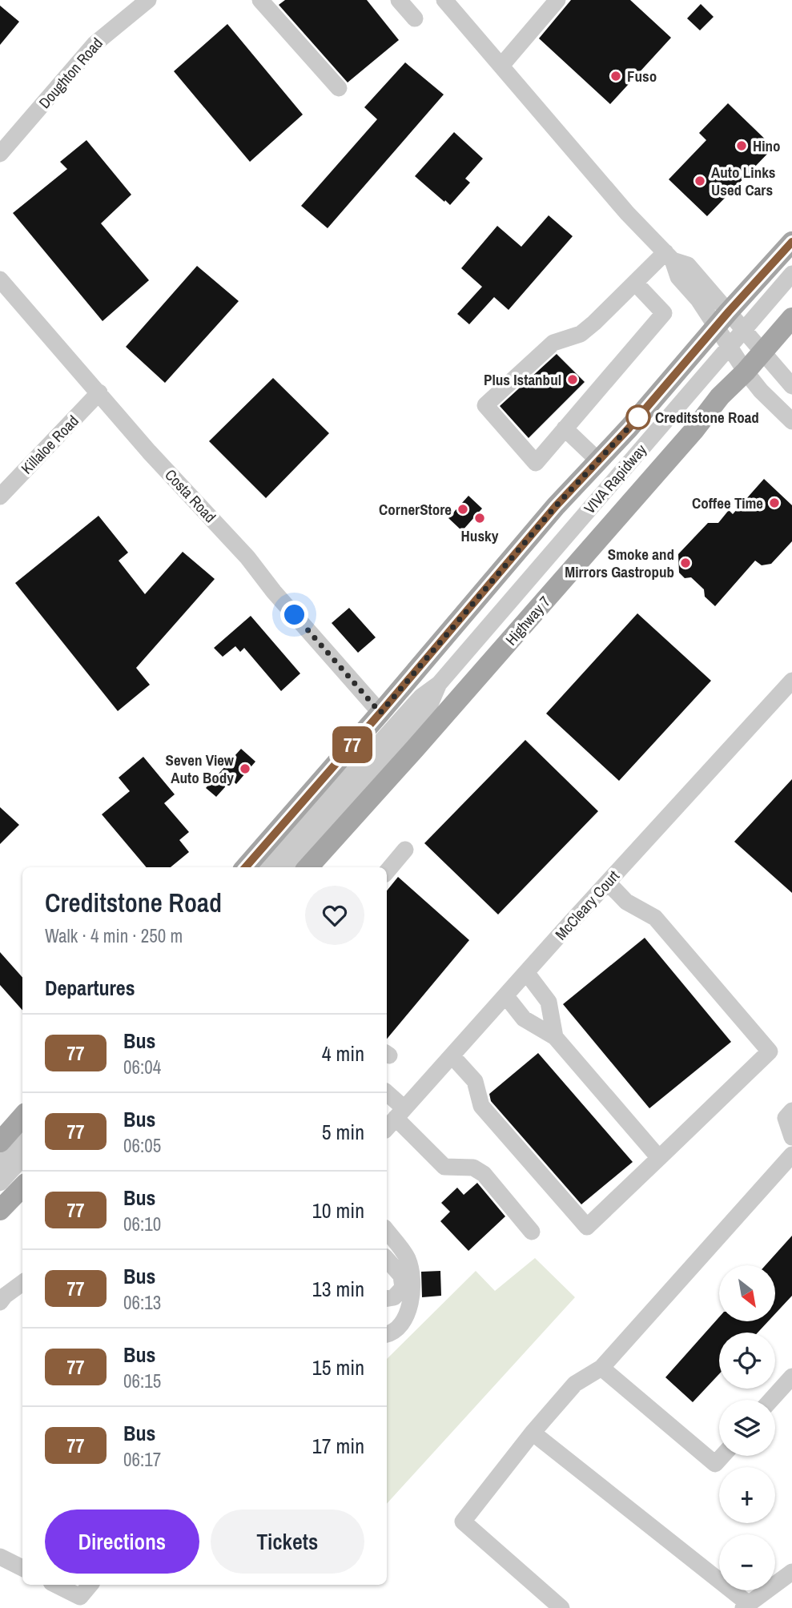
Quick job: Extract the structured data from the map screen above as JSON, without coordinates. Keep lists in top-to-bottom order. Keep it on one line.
{"streets":{"main road":["Highway 7"],"street":["Doughton Road","Killaloe Road","VIVA Rapidway","Costa Road","McCleary Court"]},"crossings":[["Killaloe Road","Costa Road"]],"places":["Fuso","Hino","Auto Links Used Cars","Plus Istanbul","Creditstone Road","Coffee Time","CornerStore","Husky","Smoke and Mirrors Gastropub","Seven View Auto Body"],"lines":["bus line 77"],"north":"bottom right","page":{"on_map":"77","heading":[["Creditstone Road","Walk · 4 min · 250 m"],"Departures"],"list":[{"mark":"77","name":"Bus","note":"06:04","value":"4 min"},{"mark":"77","name":"Bus","note":"06:05","value":"5 min"},{"mark":"77","name":"Bus","note":"06:10","value":"10 min"},{"mark":"77","name":"Bus","note":"06:13","value":"13 min"},{"mark":"77","name":"Bus","note":"06:15","value":"15 min"},{"mark":"77","name":"Bus","note":"06:17","value":"17 min"}],"map_buttons":["+","−"],"buttons":["Directions","Tickets"]}}
